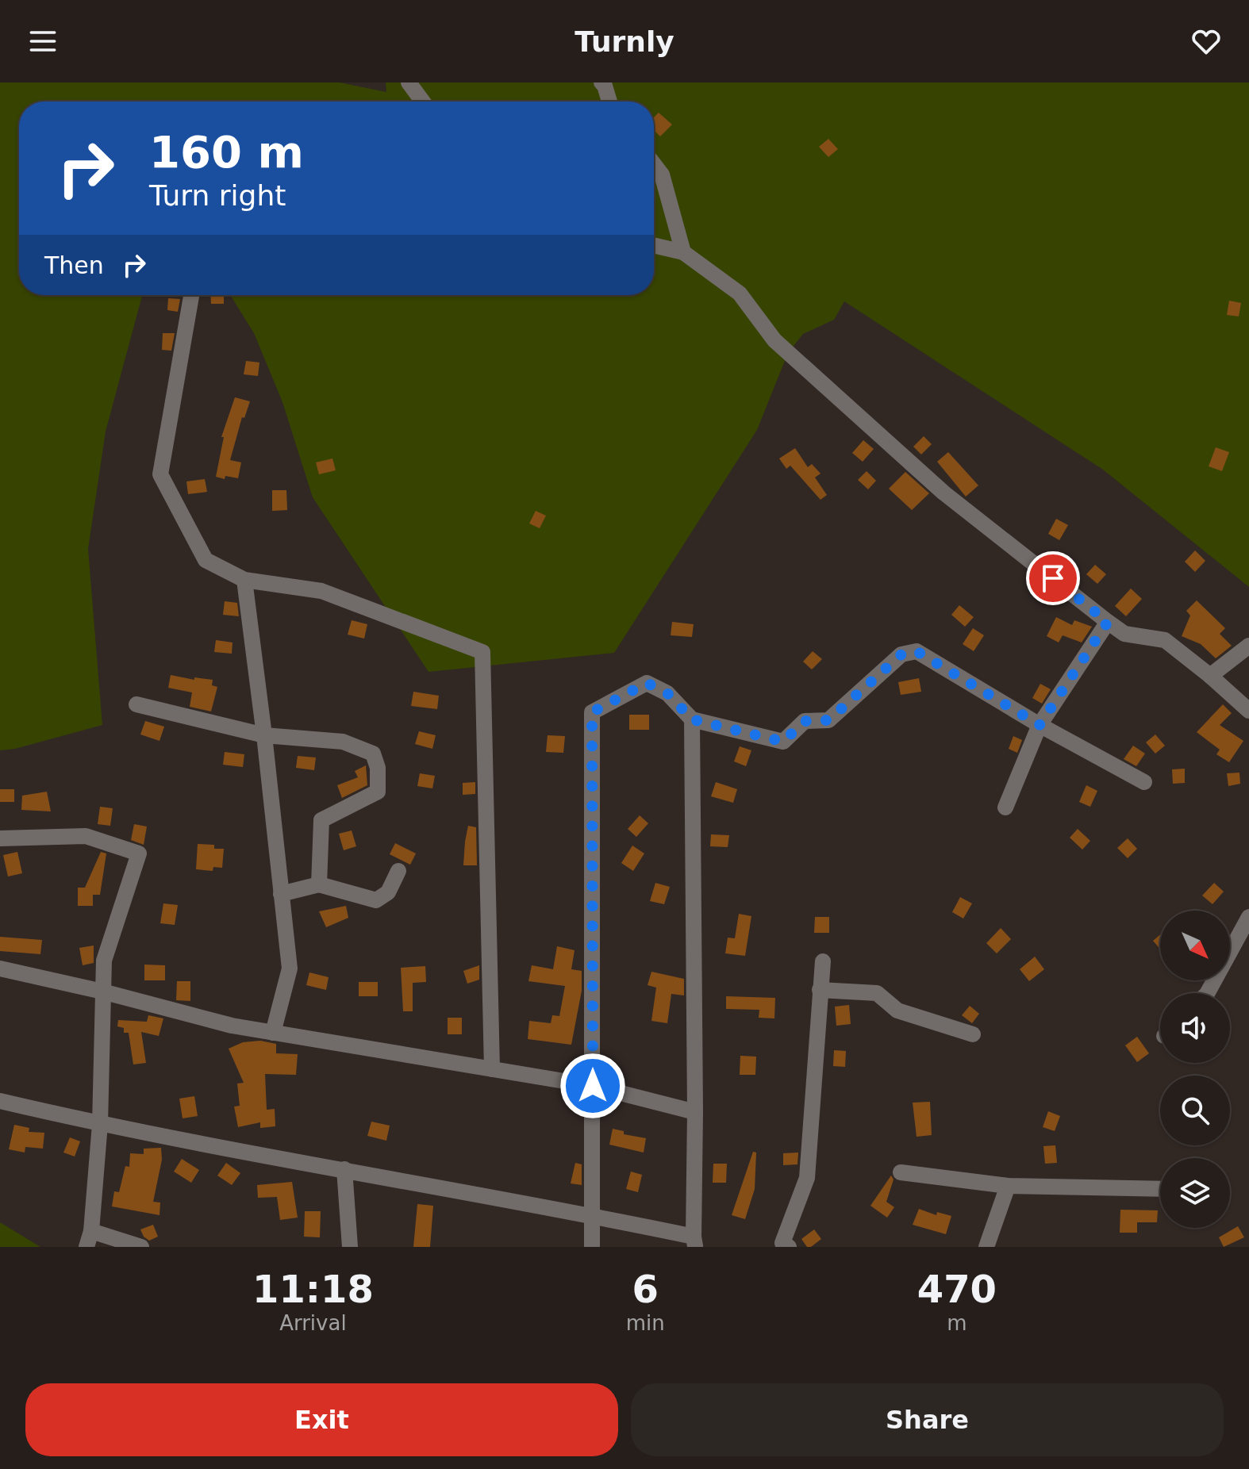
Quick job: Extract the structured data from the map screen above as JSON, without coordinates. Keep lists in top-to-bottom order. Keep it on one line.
{"north":"bottom right","page":{"header":"Turnly","turn":["160 m","Turn right"],"then":"Then","eta":["11:18","Arrival","6","min","470","m"],"buttons":["Exit","Share"]}}
